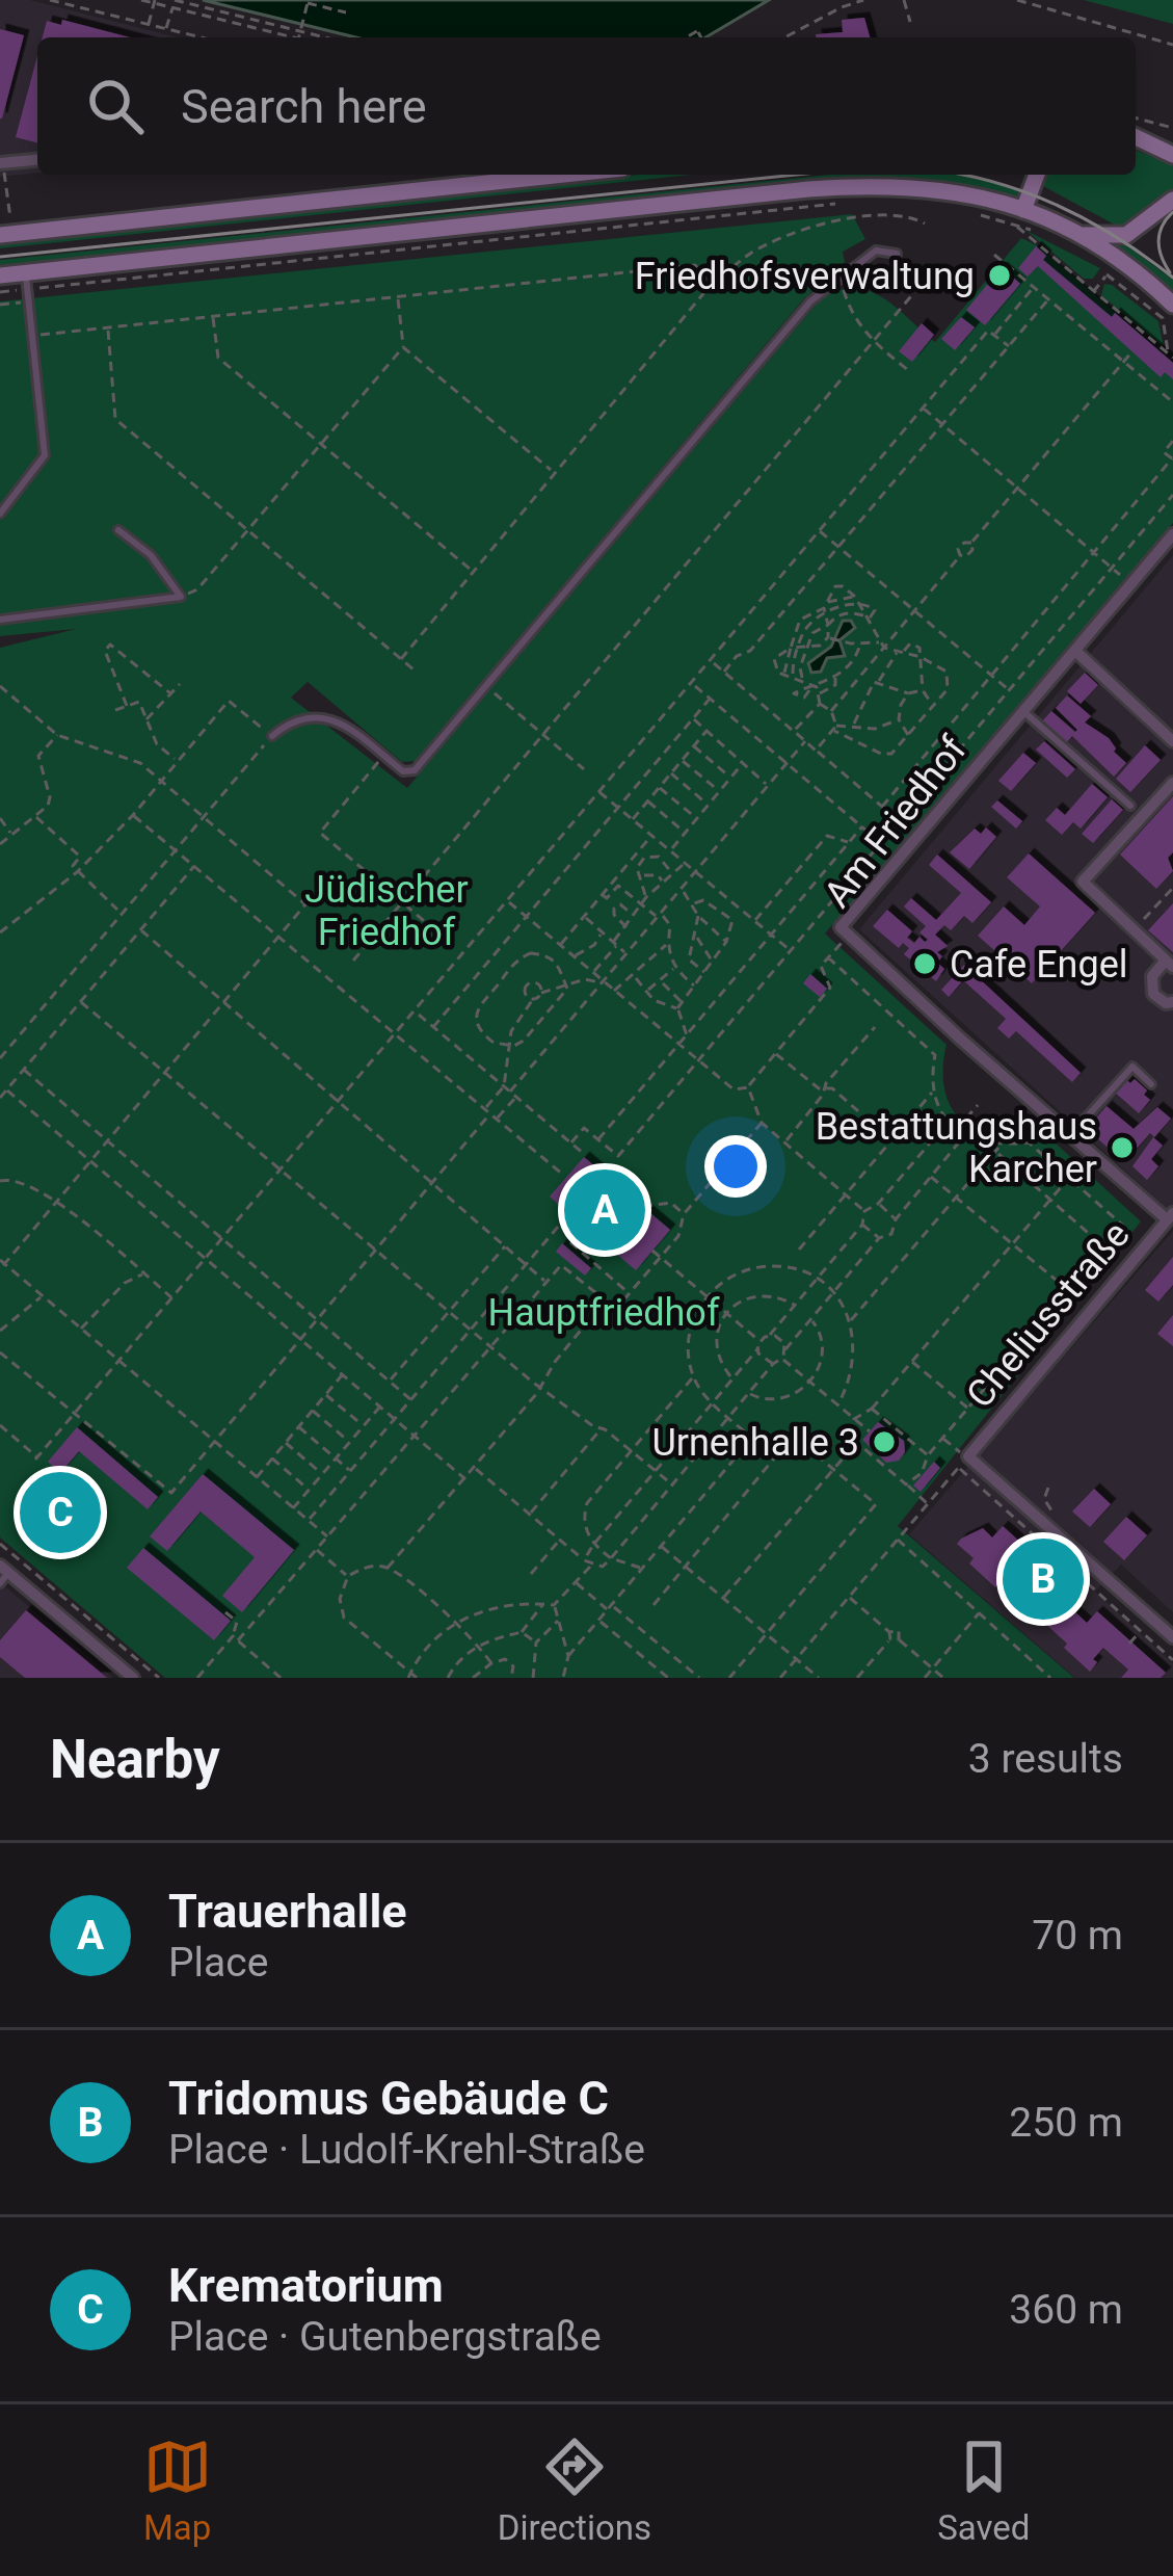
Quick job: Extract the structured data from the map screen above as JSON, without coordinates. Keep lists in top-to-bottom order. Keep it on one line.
{"streets":{"street":["Am Friedhof","Cheliusstraße"]},"crossings":[["Am Friedhof","Cheliusstraße"]],"parks":["Jüdischer Friedhof","Hauptfriedhof"],"places":["Friedhofsverwaltung","Cafe Engel","Bestattungshaus Karcher","Urnenhalle 3"],"page":{"search":"Search here","pins":["A","C","B"],"heading":["Nearby","3 results"],"list":[{"mark":"A","name":"Trauerhalle","note":"Place","value":"70 m"},{"mark":"B","name":"Tridomus Gebäude C","note":"Place · Ludolf-Krehl-Straße","value":"250 m"},{"mark":"C","name":"Krematorium","note":"Place · Gutenbergstraße","value":"360 m"}],"nav":["Map","Directions","Saved"]}}
